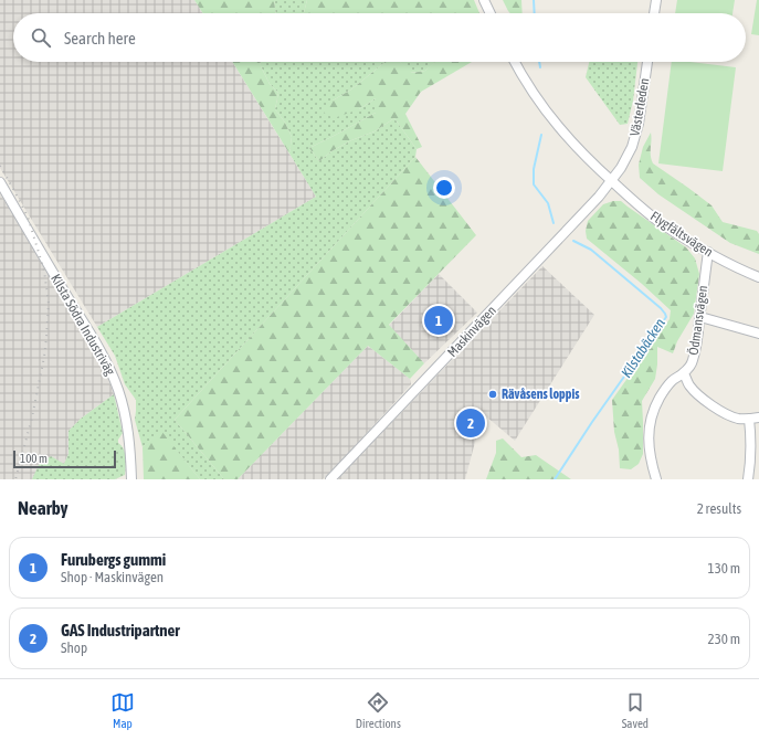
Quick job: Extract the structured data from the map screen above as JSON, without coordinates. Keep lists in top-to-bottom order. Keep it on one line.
{"streets":{"street":["Västerleden","Flygfältsvägen","Ödmansvägen","Kilsta Södra Industriväg","Maskinvägen"]},"crossings":[["Västerleden","Flygfältsvägen"],["Västerleden","Maskinvägen"],["Flygfältsvägen","Ödmansvägen"],["Flygfältsvägen","Maskinvägen"]],"water":["Kilstabäcken"],"places":["Rävåsens loppis"],"scale_bar":"100 m","page":{"search":"Search here","pins":["1","2"],"scale":"100 m","heading":["Nearby","2 results"],"list":[{"mark":"1","name":"Furubergs gummi","note":"Shop · Maskinvägen","value":"130 m"},{"mark":"2","name":"GAS Industripartner","note":"Shop","value":"230 m"}],"nav":["Map","Directions","Saved"]}}
